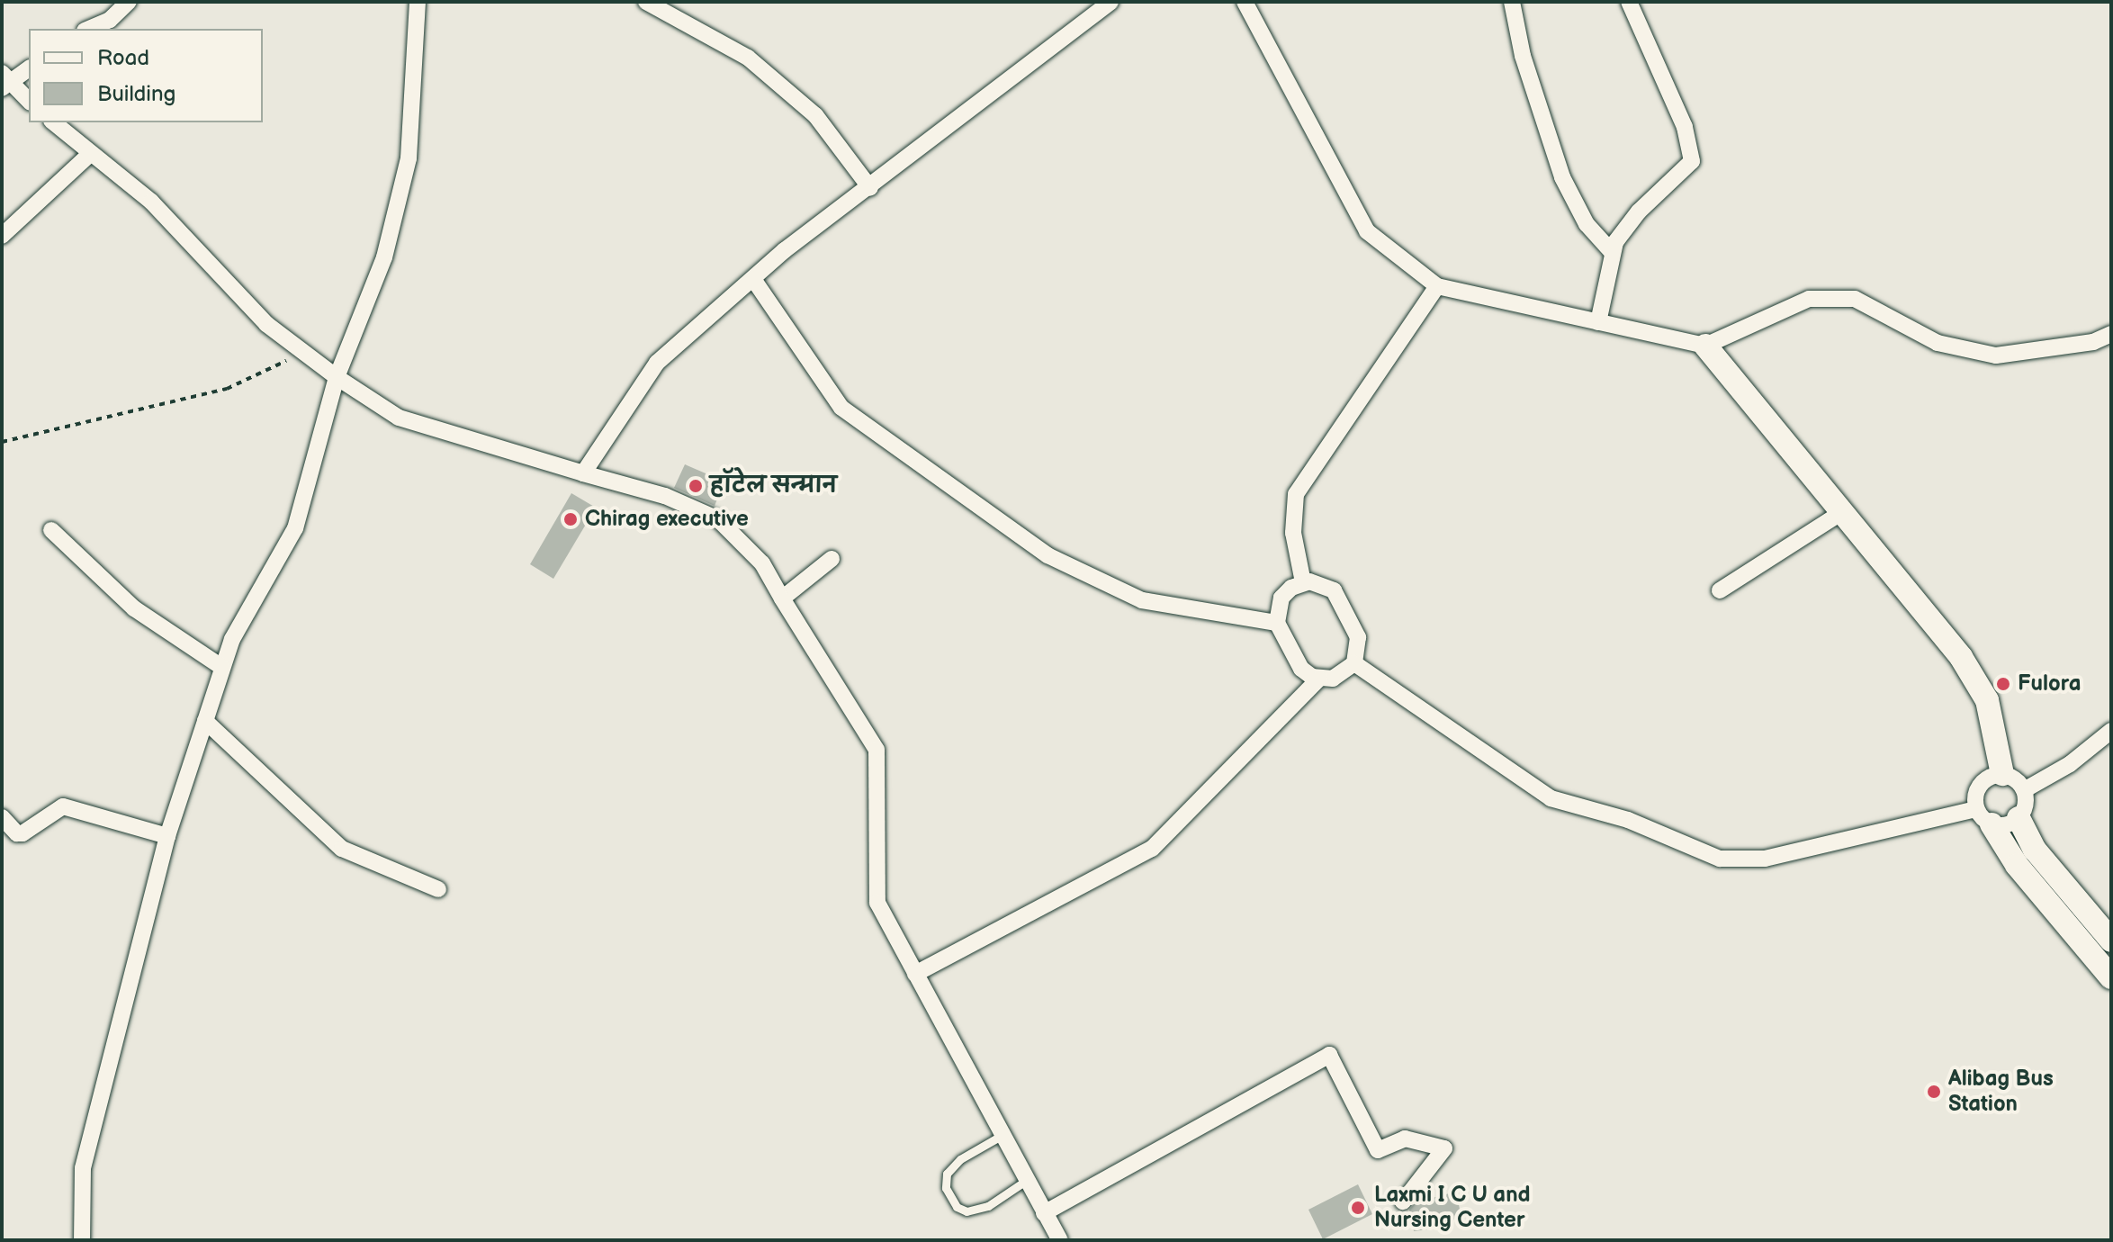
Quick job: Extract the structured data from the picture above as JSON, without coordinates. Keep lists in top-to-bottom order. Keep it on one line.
{"places":["हॉटेल सन्मान","Chirag executive","Fulora","Alibag Bus Station","Laxmi I C U and Nursing Center"],"legend":["Road","Building"]}
